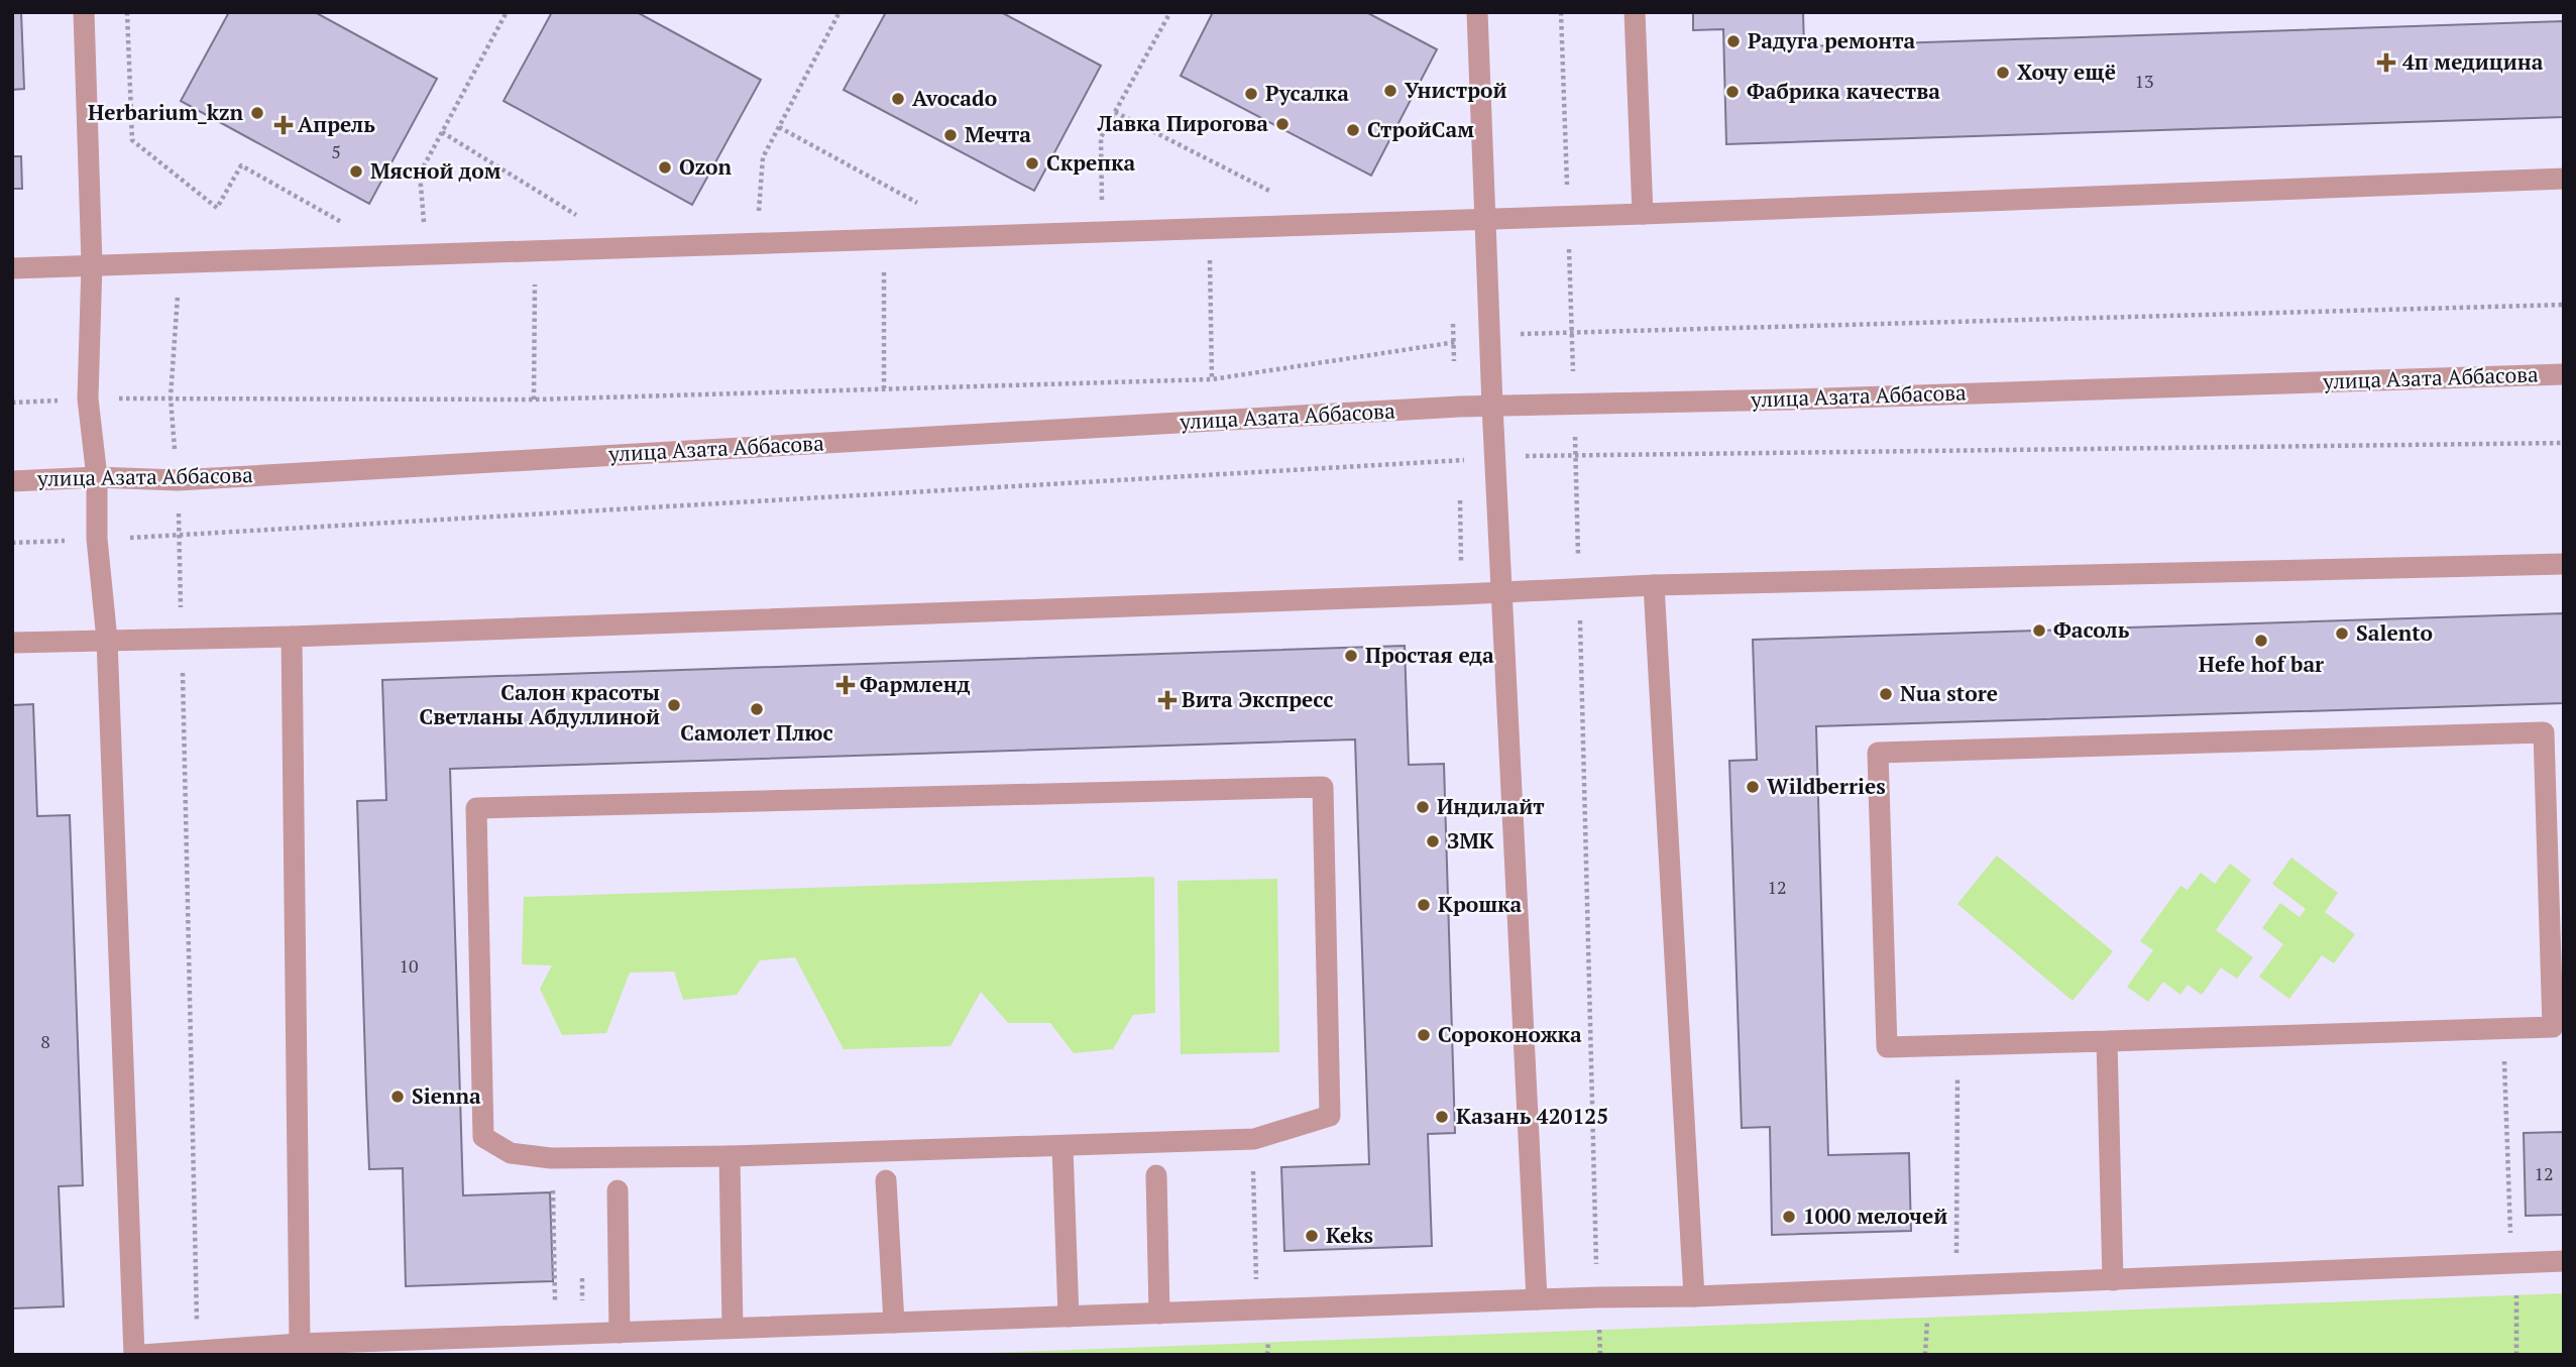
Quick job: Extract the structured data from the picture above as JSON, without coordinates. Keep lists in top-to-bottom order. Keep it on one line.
{"streets":{"street":["улица Азата Аббасова"]},"places":{"other":["Радуга ремонта","Хочу ещё","Унистрой","Фабрика качества","Русалка","Avocado","Herbarium_kzn","Лавка Пирогова","СтройСам","Мечта","Скрепка","Ozon","Мясной дом","Фасоль","Salento","Hefe hof bar","Простая еда","Nua store","Салон красоты Светланы Абдуллиной","Самолет Плюс","Wildberries","Индилайт","ЗМК","Крошка","Сороконожка","Sienna","Казань 420125","1000 мелочей","Keks"],"health":["4п медицина","Апрель","Фармленд","Вита Экспресс"]},"house_numbers":["13","5","12","10","8","12"]}
